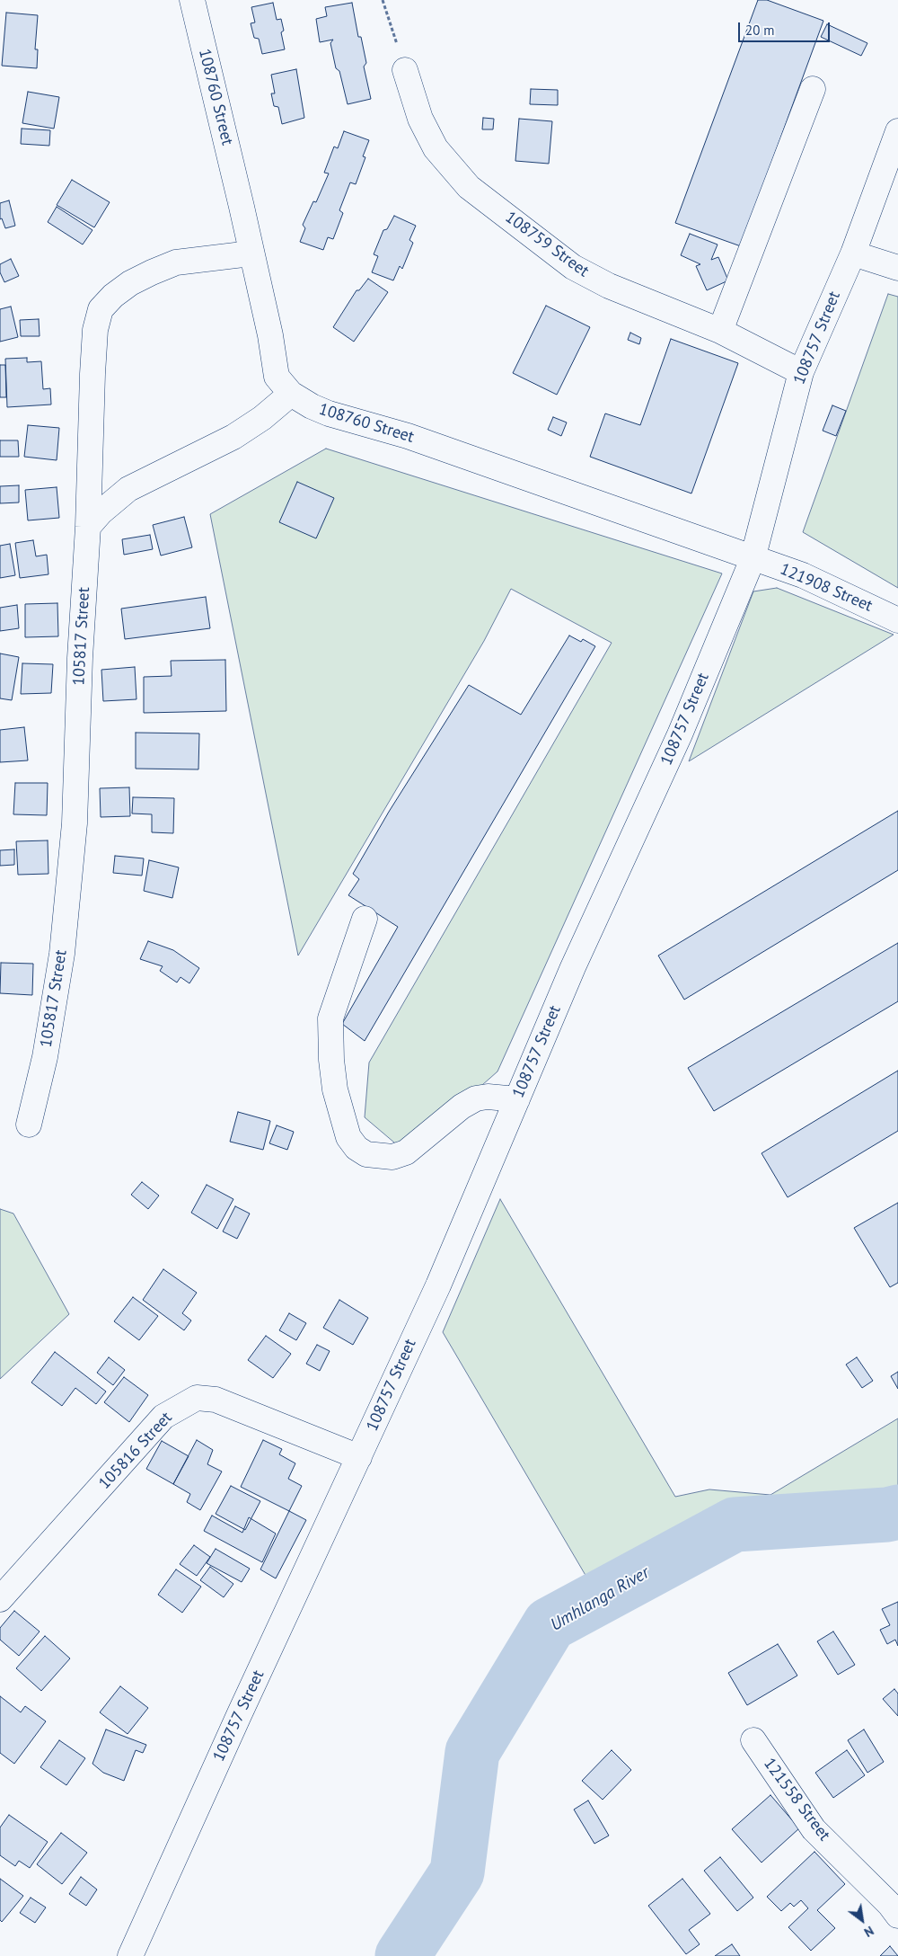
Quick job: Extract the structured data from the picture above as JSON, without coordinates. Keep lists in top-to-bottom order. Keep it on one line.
{"streets":{"street":["108760 Street","108759 Street","108757 Street","121908 Street","105817 Street","105816 Street","121558 Street"]},"crossings":[["108760 Street","108757 Street"],["108760 Street","121908 Street"],["108760 Street","105817 Street"],["108759 Street","108757 Street"],["108757 Street","121908 Street"],["108757 Street","105816 Street"]],"water":["Umhlanga River"],"scale_bar":"20 m","north":"bottom right"}
